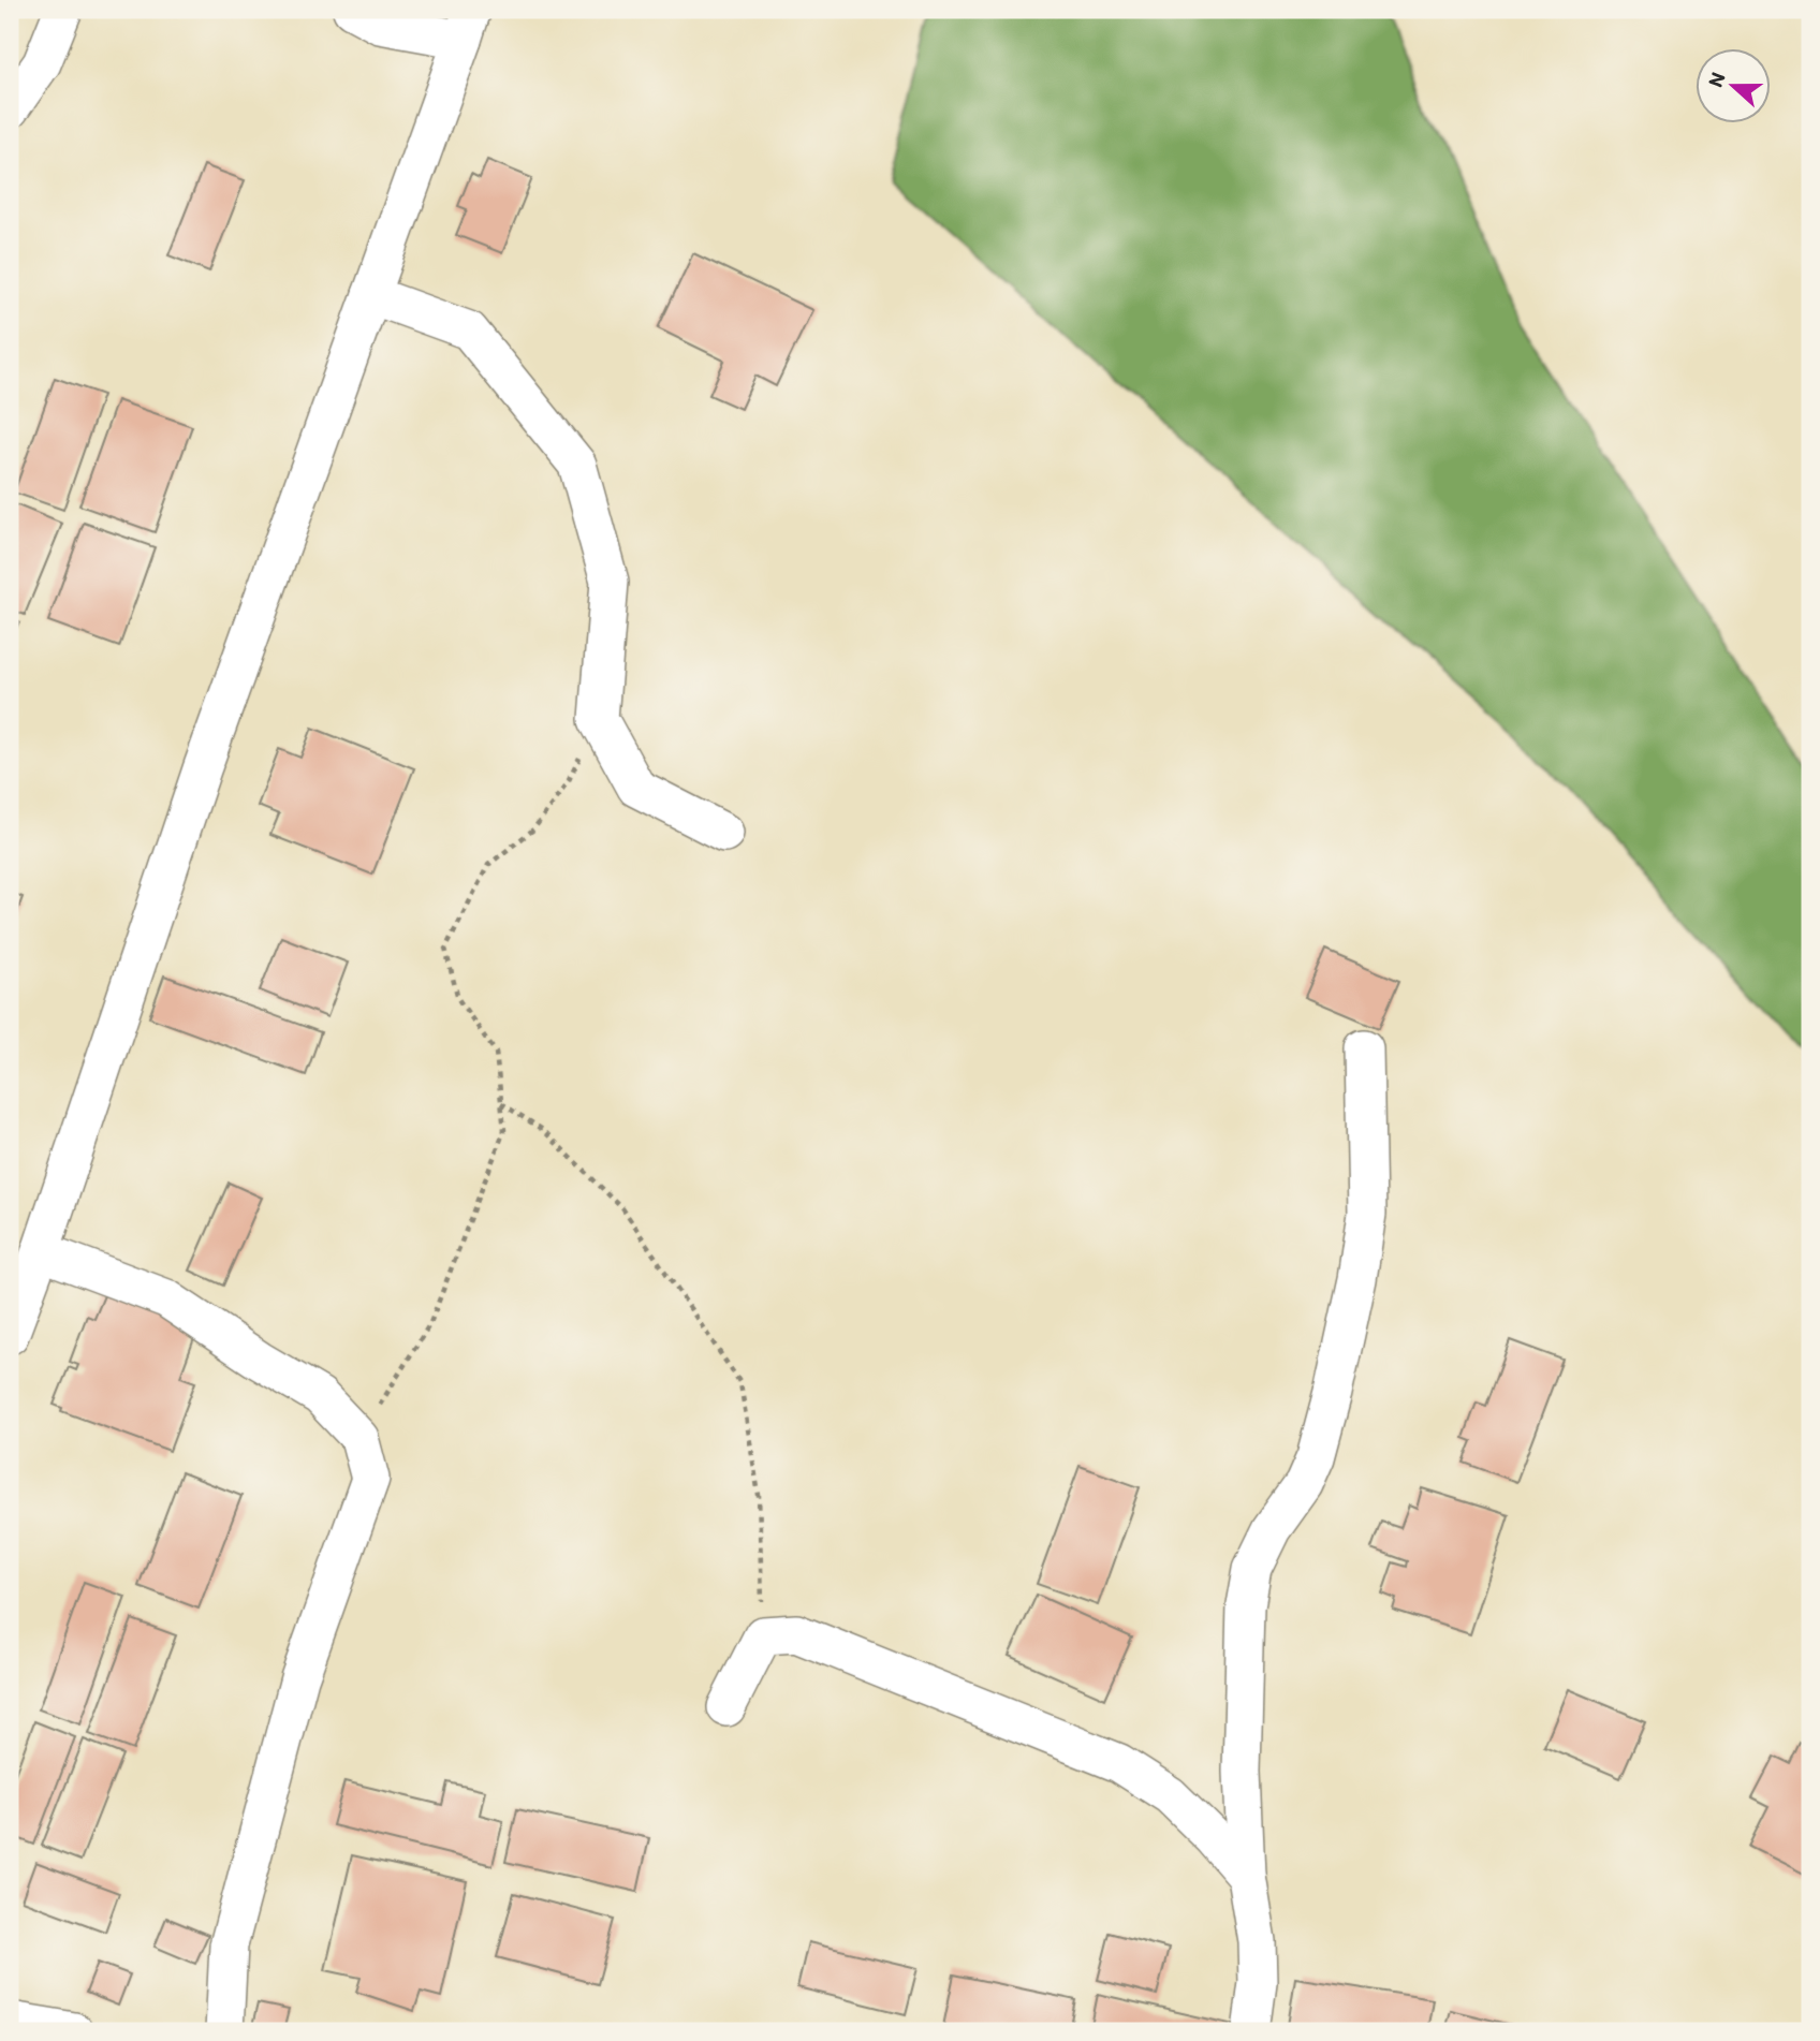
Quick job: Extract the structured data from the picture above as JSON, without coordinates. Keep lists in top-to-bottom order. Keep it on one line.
{"north":"left"}
